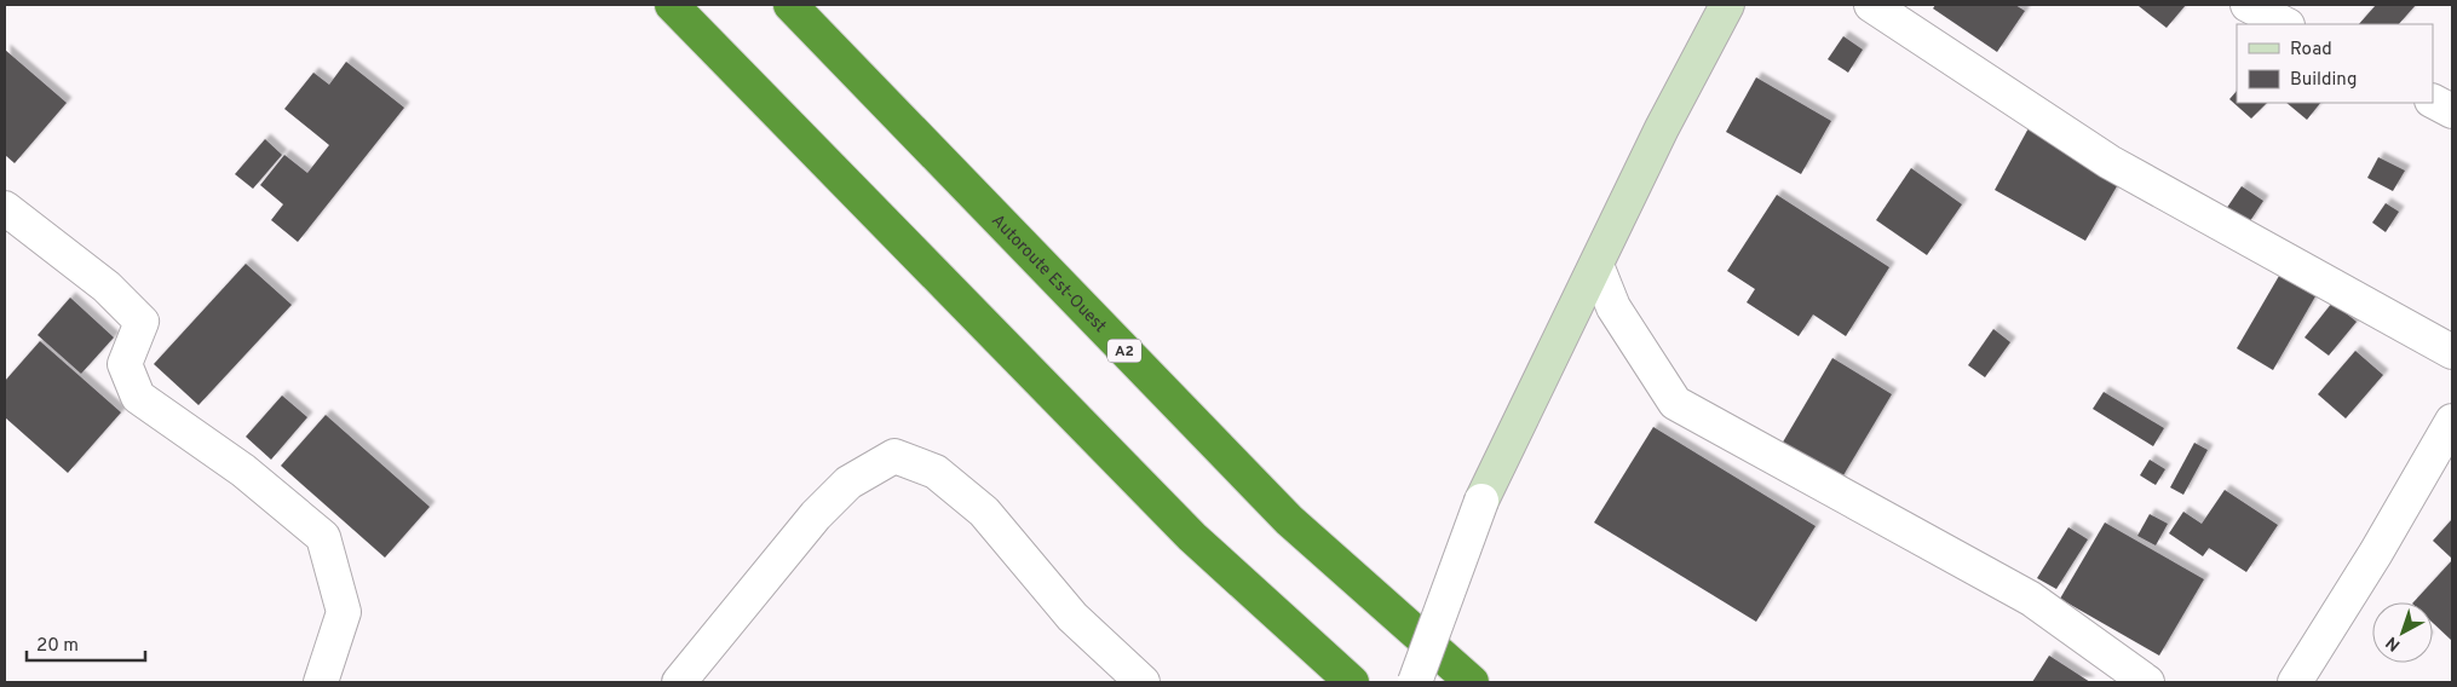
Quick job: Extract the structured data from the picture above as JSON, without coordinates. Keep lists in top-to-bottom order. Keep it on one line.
{"streets":{"highway":["Autoroute Est-Ouest","A2"]},"legend":["Road","Building"],"scale_bar":"20 m","north":"bottom left"}
